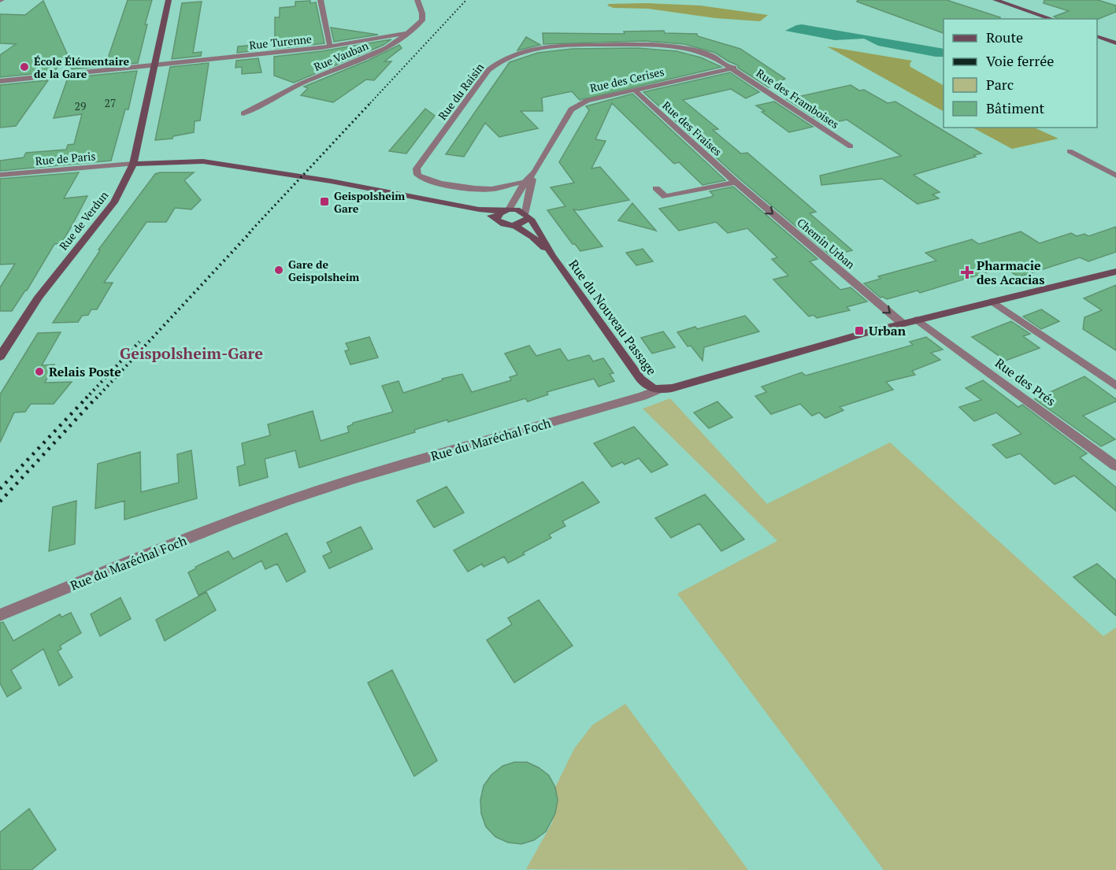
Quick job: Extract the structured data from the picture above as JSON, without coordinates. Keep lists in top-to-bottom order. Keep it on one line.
{"streets":{"main road":["Rue de Verdun","Rue du Nouveau Passage","Rue du Maréchal Foch"],"street":["Rue Turenne","Rue Vauban","Rue des Cerises","Rue du Raisin","Rue des Framboises","Rue des Fraises","Rue de Paris","Chemin Urban","Rue des Prés"]},"crossings":[["Rue Turenne","Rue Vauban"],["Rue Turenne","Rue de Verdun"],["Rue des Cerises","Rue du Raisin"],["Rue des Cerises","Rue des Framboises"],["Rue des Cerises","Rue des Fraises"],["Rue des Cerises","Rue du Nouveau Passage"],["Rue du Raisin","Rue des Framboises"],["Rue des Fraises","Chemin Urban"],["Rue de Paris","Rue de Verdun"],["Chemin Urban","Rue du Maréchal Foch"],["Rue du Nouveau Passage","Rue du Maréchal Foch"],["Rue des Prés","Rue du Maréchal Foch"]],"one_way":["Chemin Urban"],"districts":["Geispolsheim-Gare"],"places":{"other":["École Élémentaire de la Gare","Gare de Geispolsheim","Relais Poste"],"transit":["Geispolsheim Gare","Urban"],"health":["Pharmacie des Acacias"]},"house_numbers":["27","29"],"legend":["Route","Voie ferrée","Parc","Bâtiment"]}
